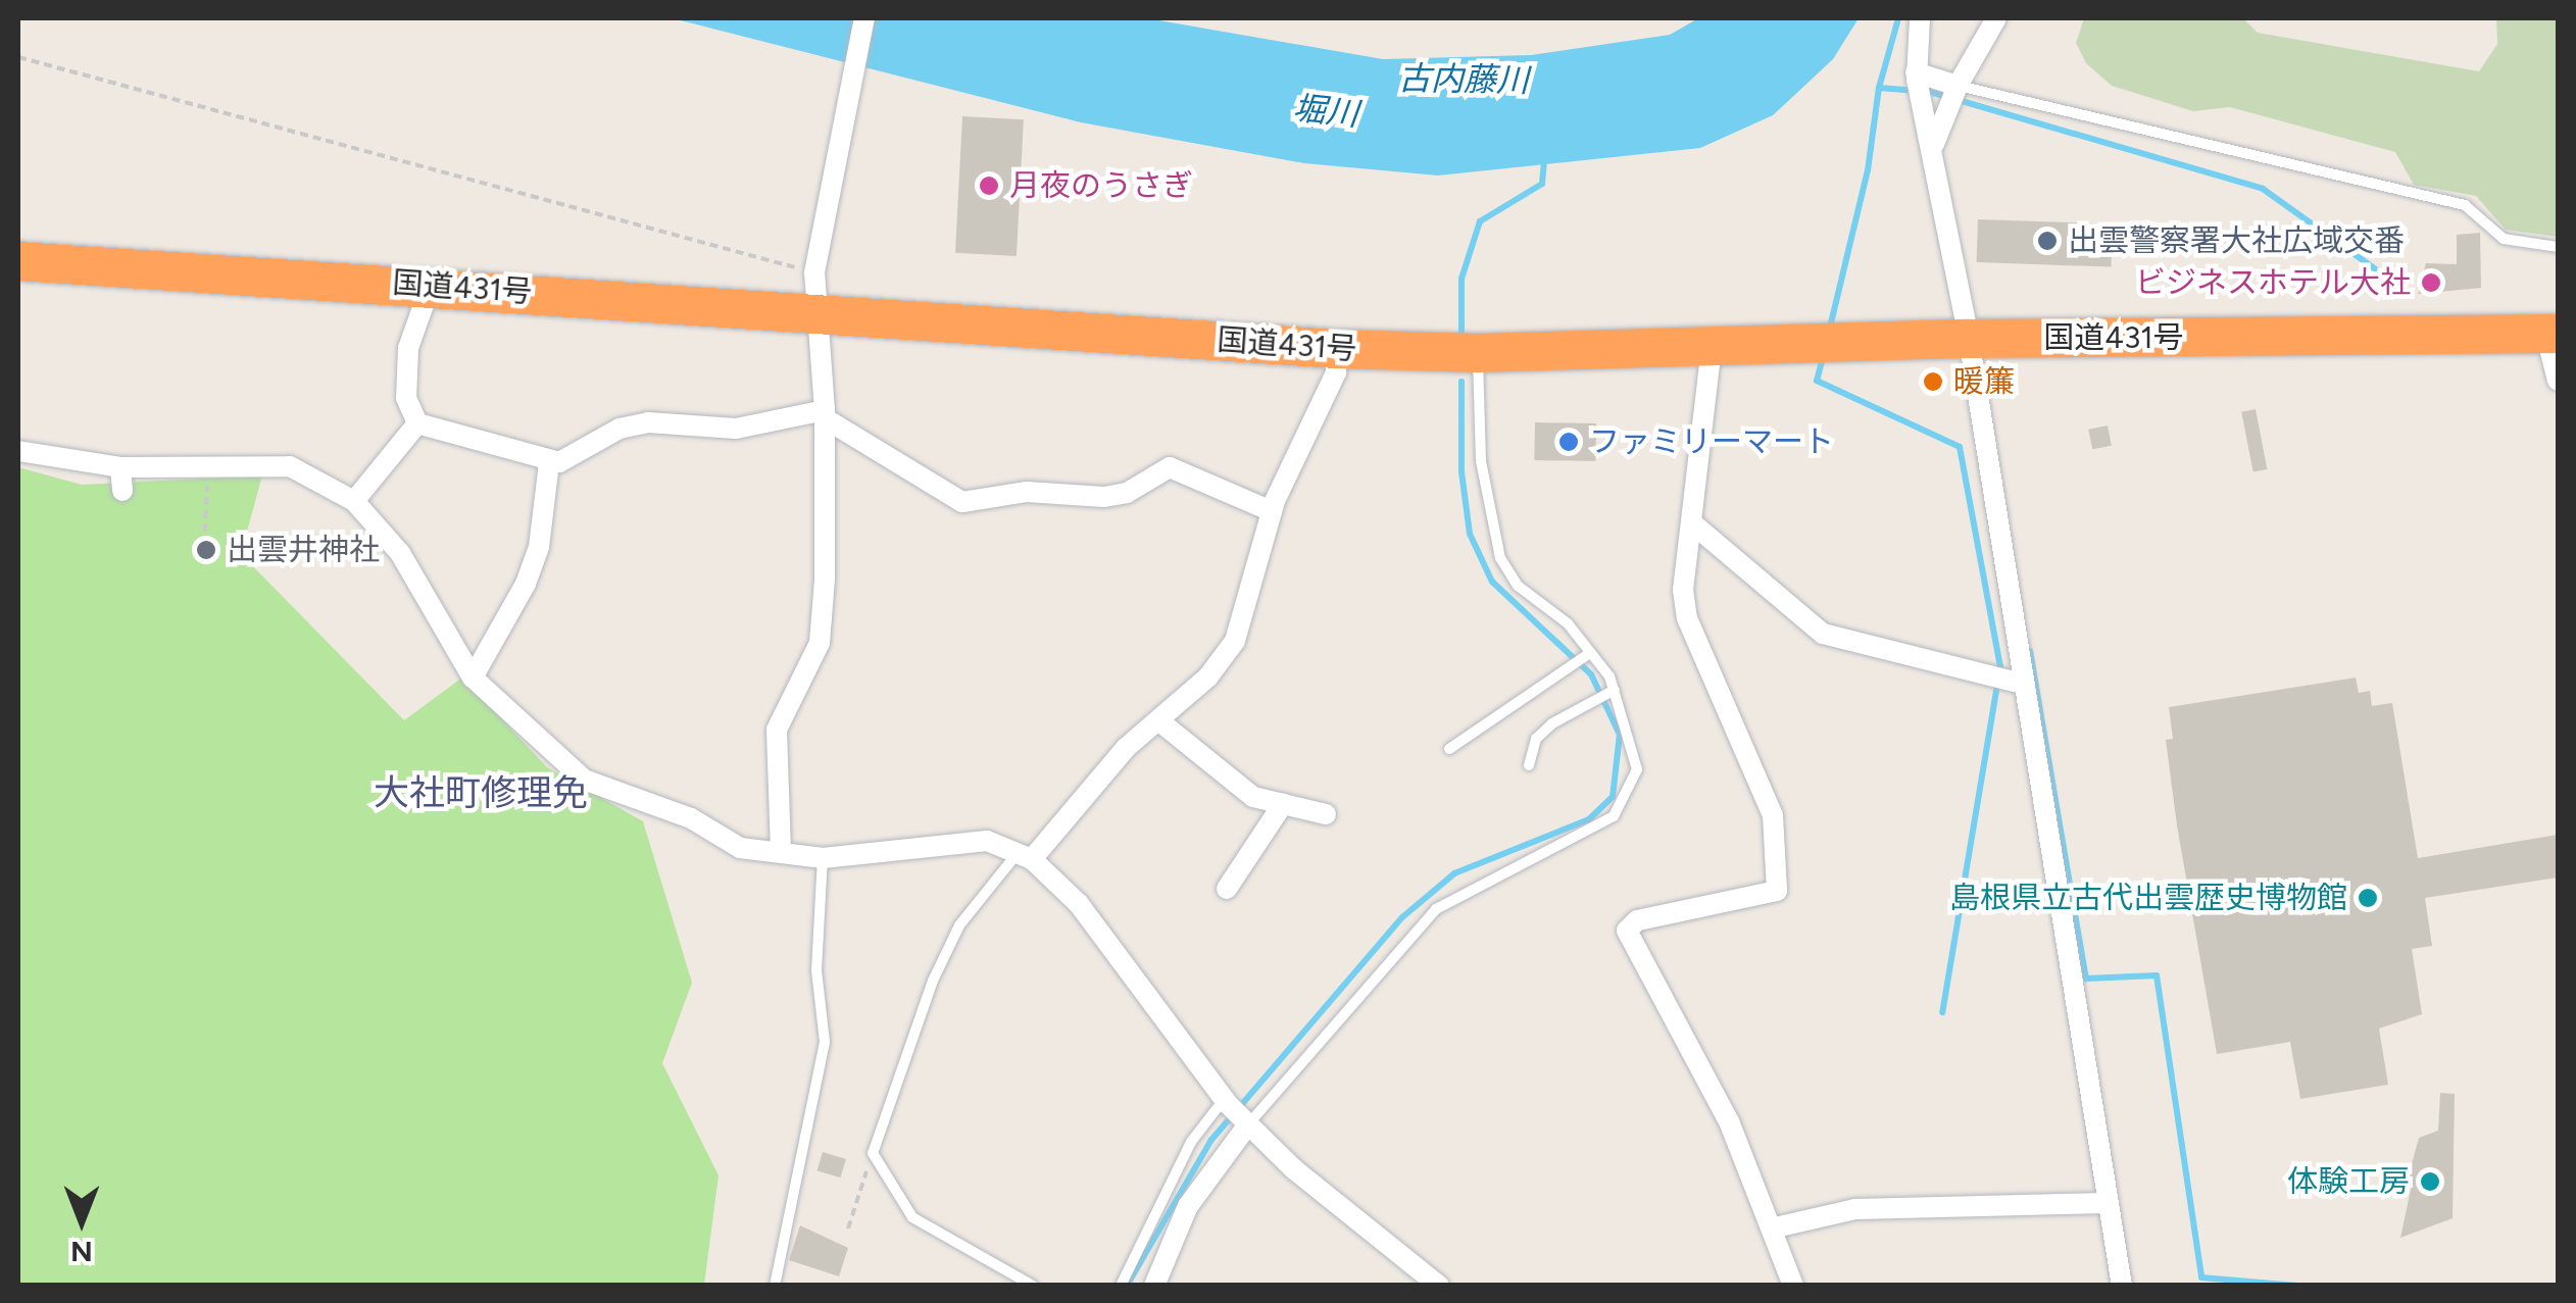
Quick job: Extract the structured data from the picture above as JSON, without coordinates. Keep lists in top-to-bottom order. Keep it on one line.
{"streets":{"highway":["国道431号"]},"districts":["大社町修理免"],"water":["古内藤川","堀川"],"places":["月夜のうさぎ","出雲警察署大社広域交番","ビジネスホテル大社","暖簾","ファミリーマート","出雲井神社","島根県立古代出雲歴史博物館","体験工房"],"north":"bottom"}
